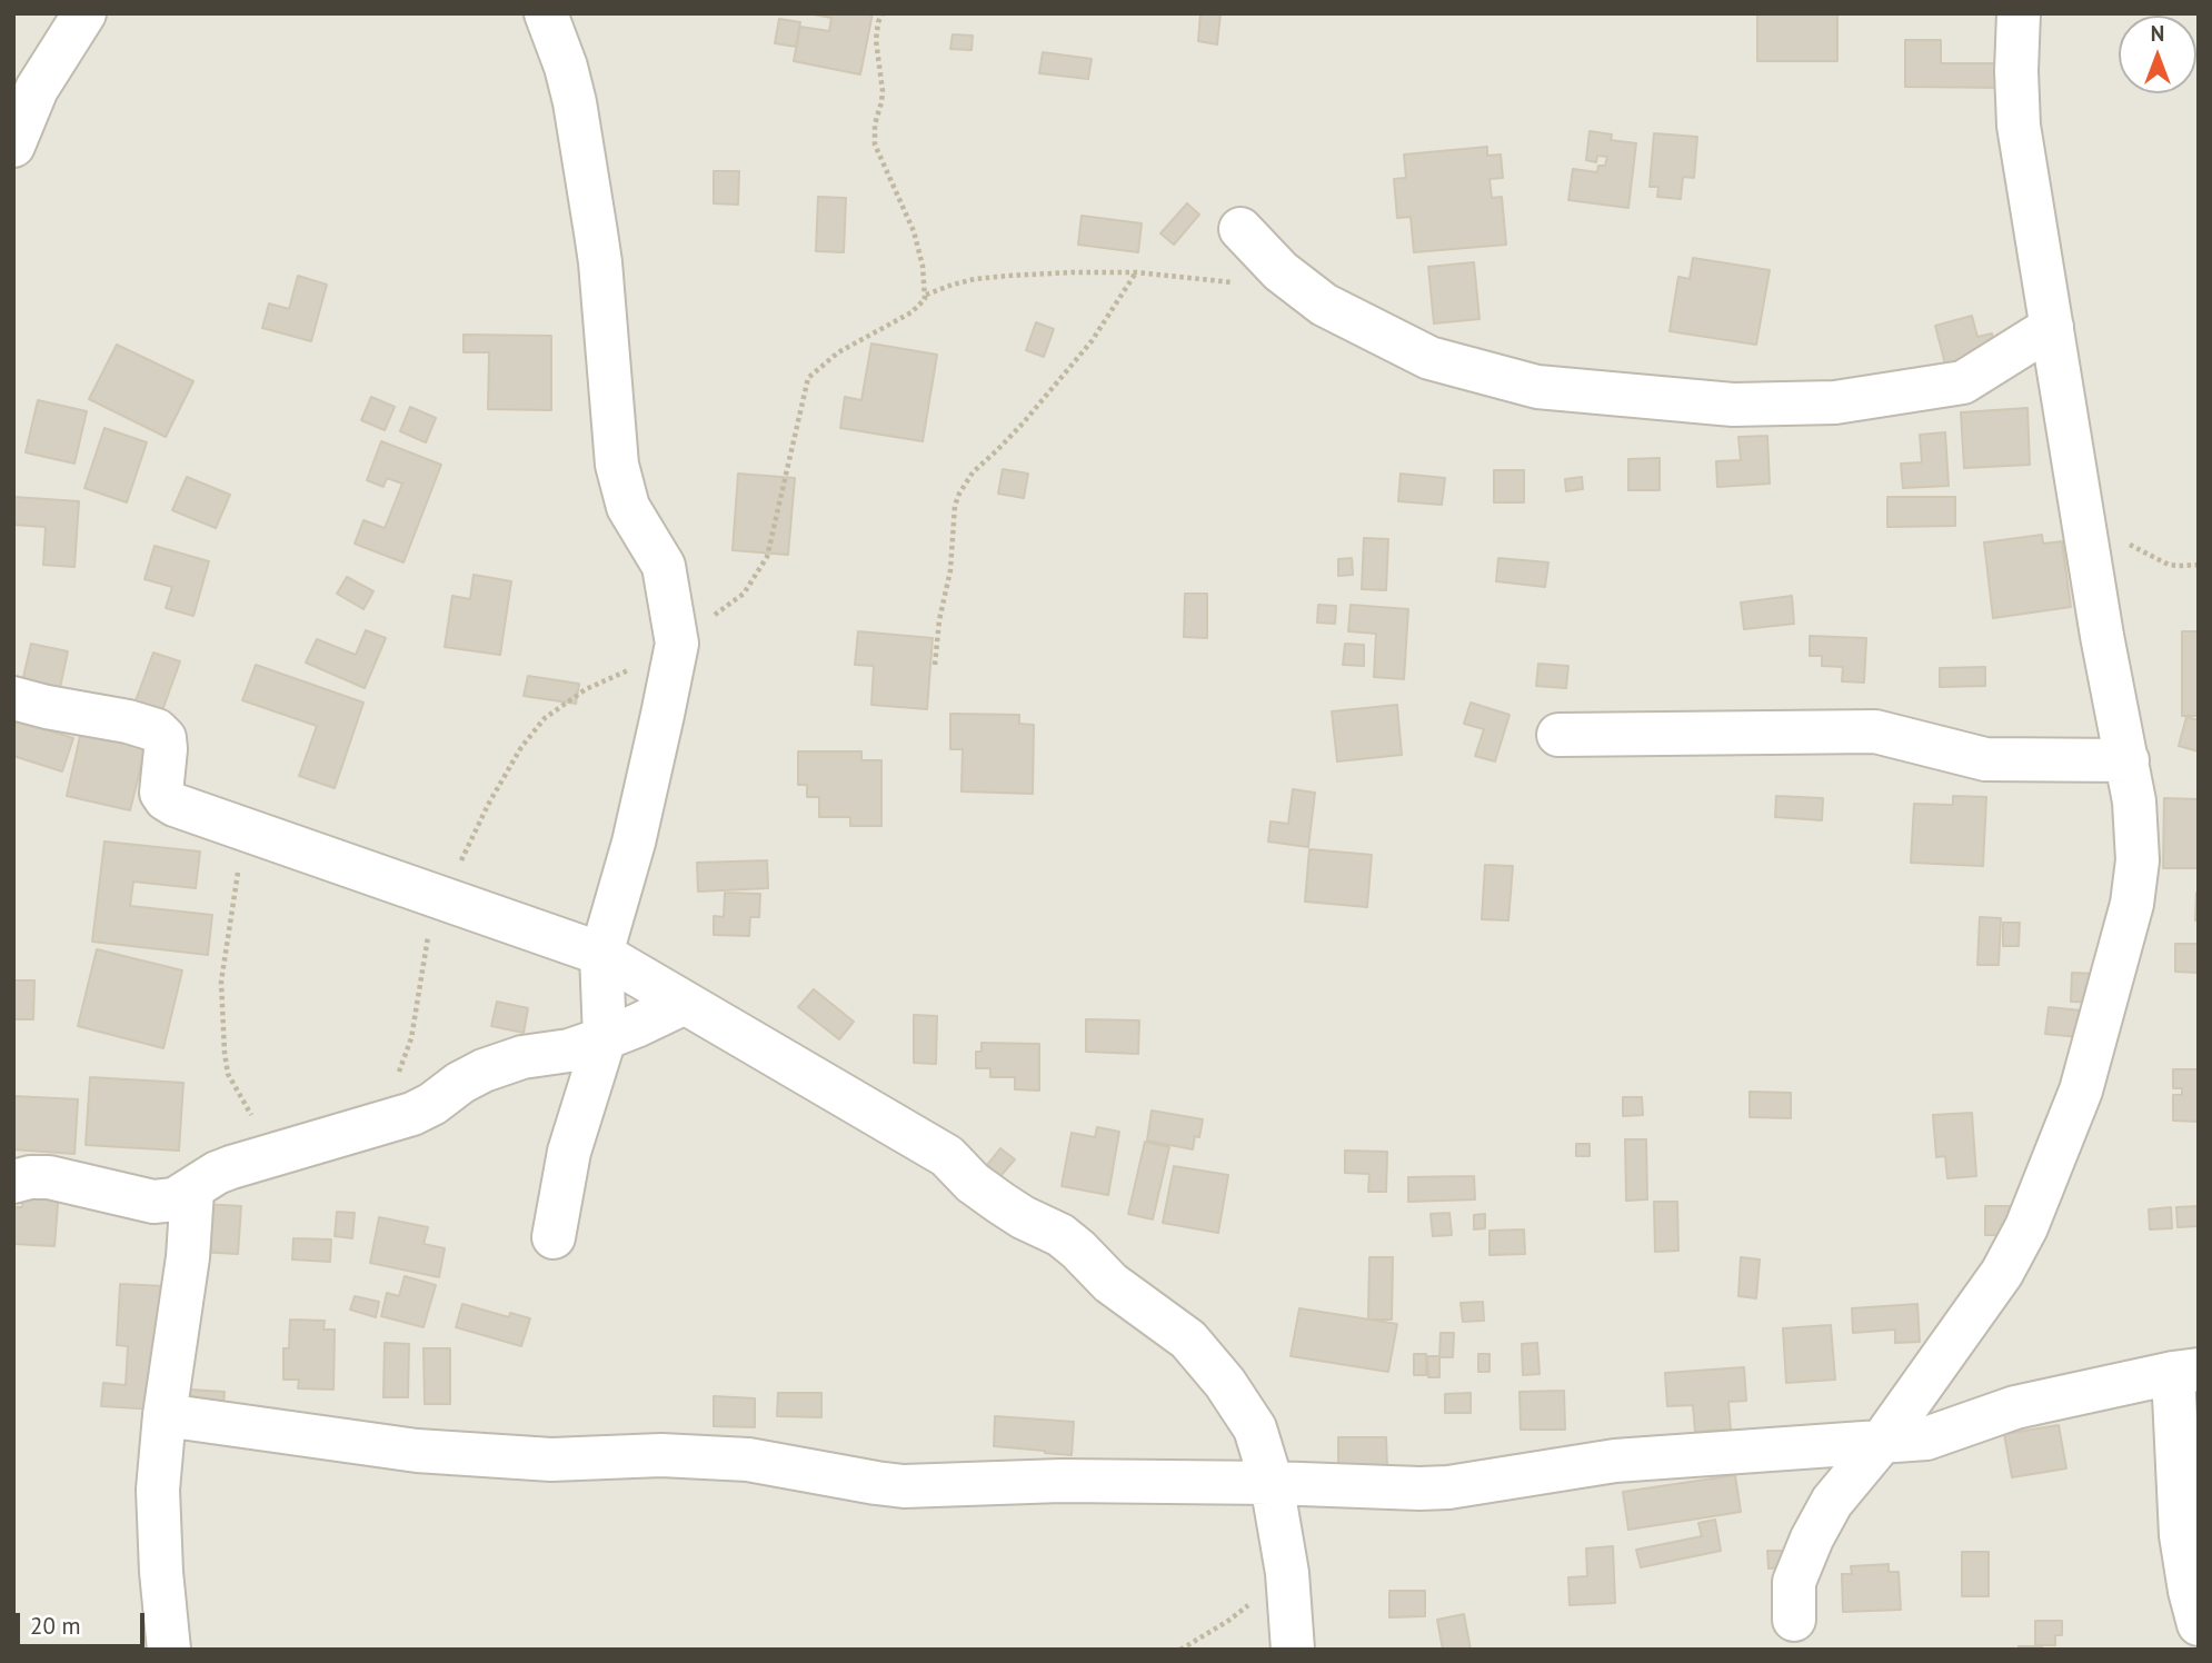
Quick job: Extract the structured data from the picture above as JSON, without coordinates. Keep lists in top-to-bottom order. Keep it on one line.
{"scale_bar":"20 m","north":"top"}
